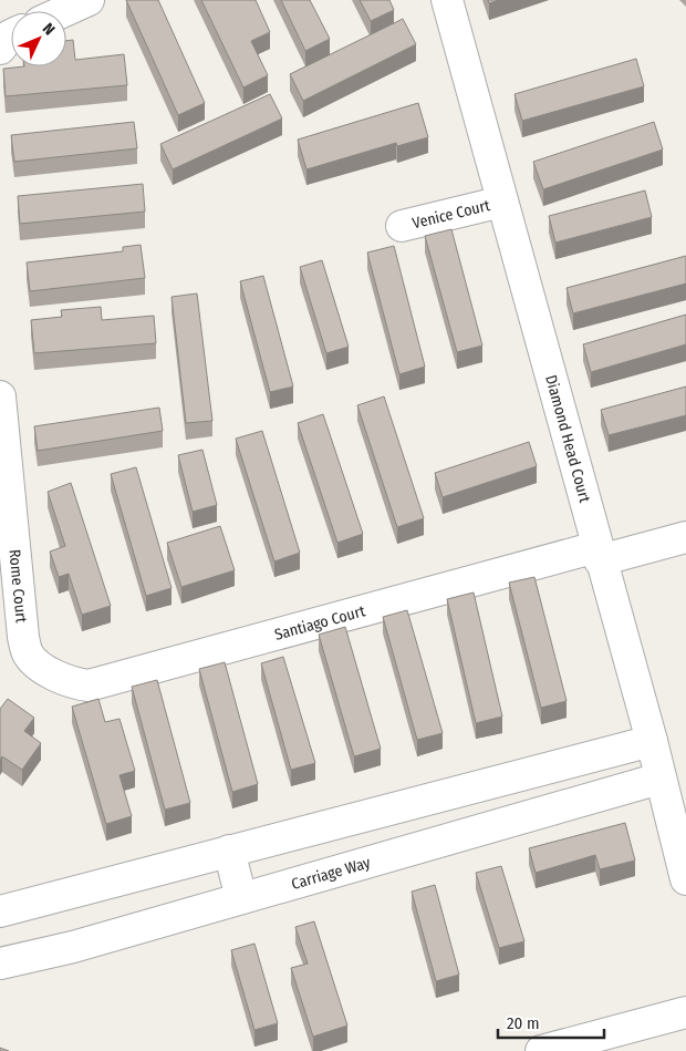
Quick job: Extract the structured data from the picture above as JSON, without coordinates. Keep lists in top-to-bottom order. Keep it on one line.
{"streets":{"street":["Venice Court","Diamond Head Court","Rome Court","Santiago Court","Carriage Way"]},"crossings":[["Venice Court","Diamond Head Court"],["Diamond Head Court","Santiago Court"],["Diamond Head Court","Carriage Way"],["Rome Court","Santiago Court"]],"scale_bar":"20 m","north":"top right"}
